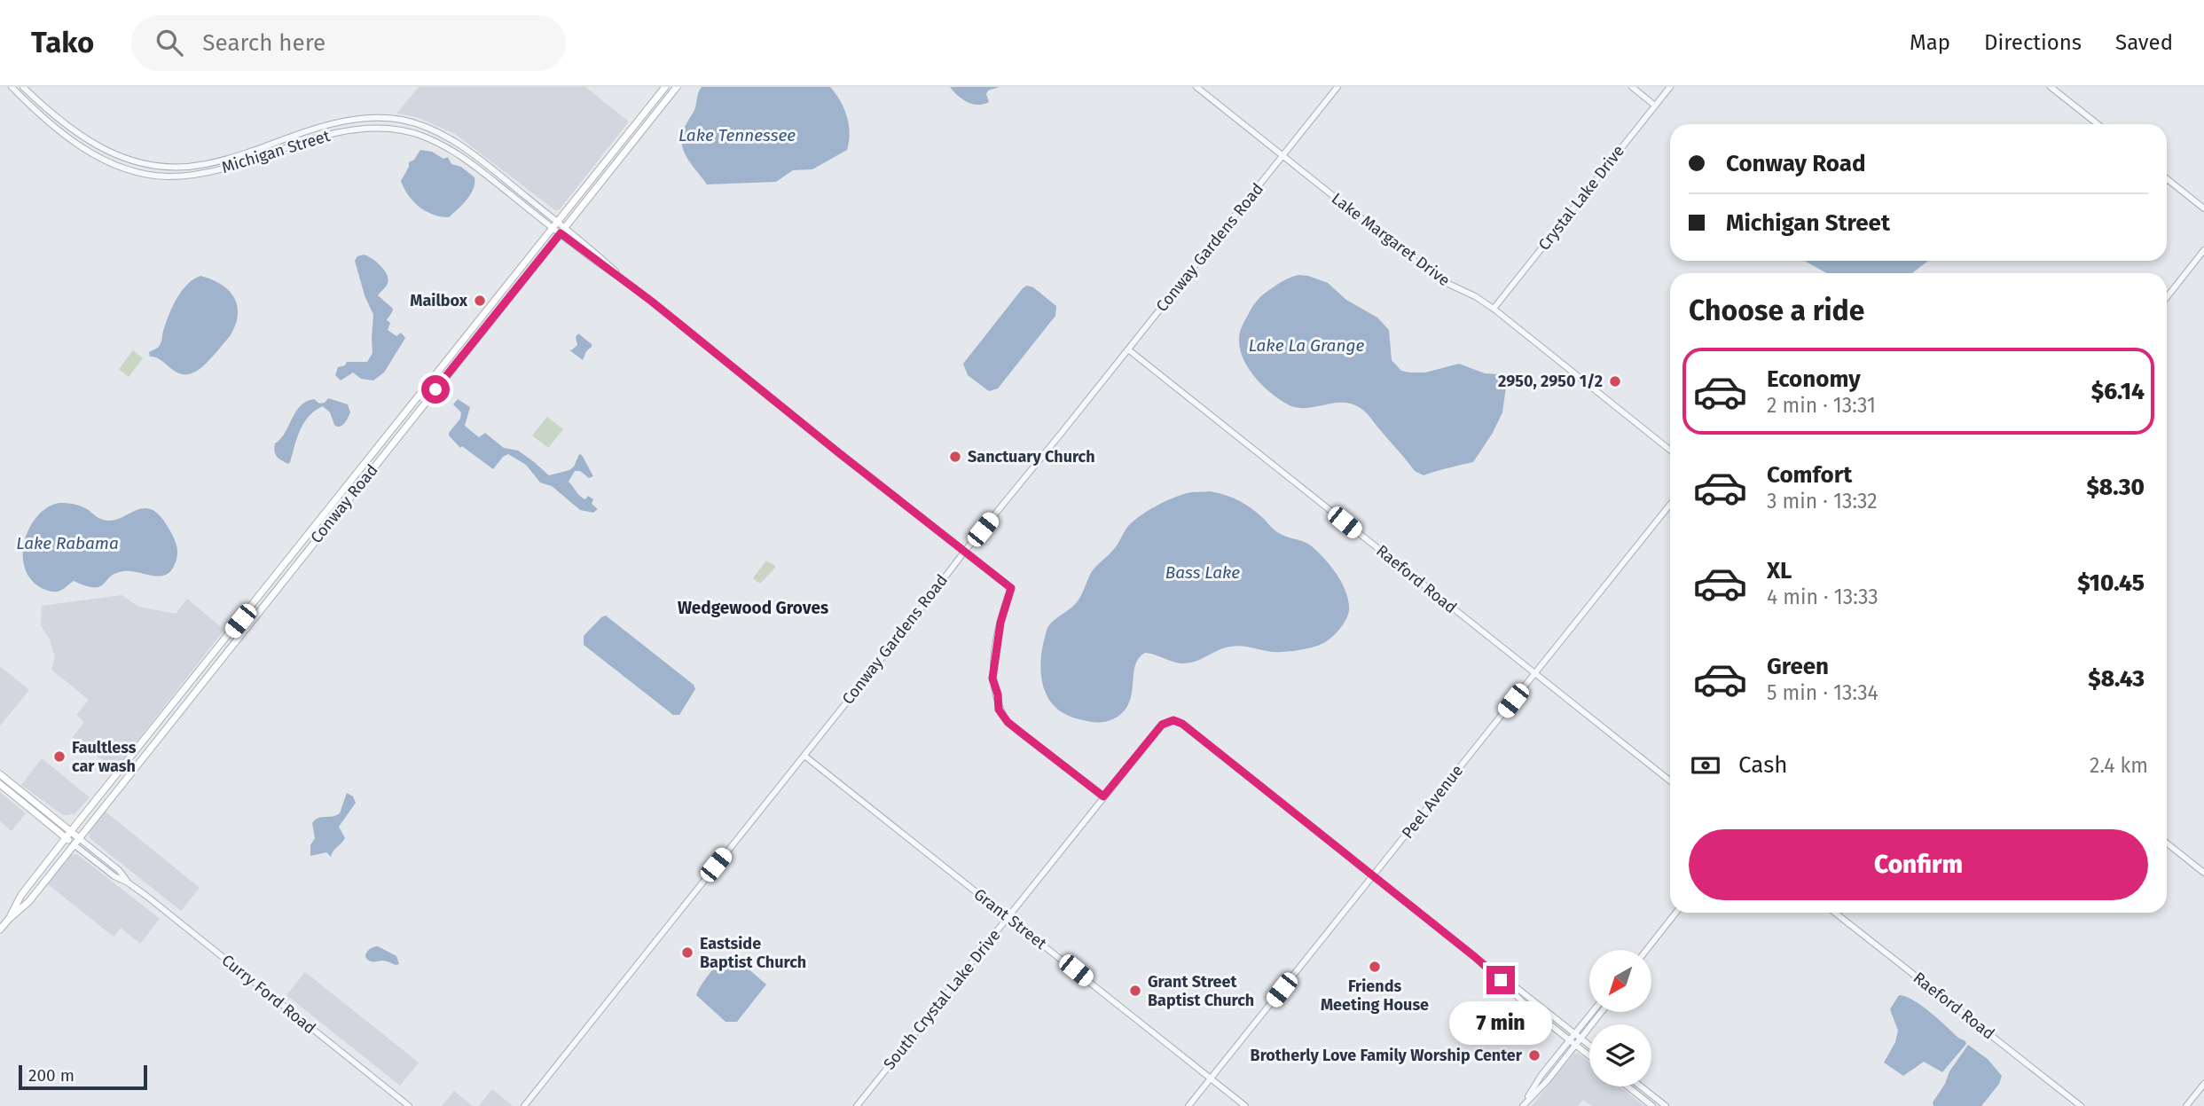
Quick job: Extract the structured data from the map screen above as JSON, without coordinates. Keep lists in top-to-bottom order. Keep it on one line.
{"streets":{"main road":["Conway Road","Curry Ford Road"],"street":["Michigan Street","Crystal Lake Drive","Lake Margaret Drive","Conway Gardens Road","Raeford Road","Peel Avenue","Grant Street","South Crystal Lake Drive"]},"crossings":[["Michigan Street","Conway Gardens Road"],["Michigan Street","Conway Road"],["Michigan Street","South Crystal Lake Drive"],["Crystal Lake Drive","Lake Margaret Drive"],["Lake Margaret Drive","Conway Gardens Road"],["Conway Gardens Road","Raeford Road"],["Conway Gardens Road","Grant Street"],["Conway Road","Curry Ford Road"],["Raeford Road","Peel Avenue"],["Peel Avenue","Grant Street"],["Peel Avenue","South Crystal Lake Drive"],["Grant Street","South Crystal Lake Drive"]],"districts":["Wedgewood Groves"],"water":["Lake Tennessee","Lake La Grange","Lake Rabama","Bass Lake"],"places":["Mailbox","2950, 2950 1/2","Sanctuary Church","Faultless car wash","Eastside Baptist Church","Friends Meeting House","Grant Street Baptist Church","Brotherly Love Family Worship Center"],"scale_bar":"200 m","north":"bottom left","page":{"header":"Tako","search":"Search here","nav":["Map","Directions","Saved"],"banner":["Conway Road","Michigan Street"],"heading":"Choose a ride","list":[{"name":"Economy","note":"2 min · 13:31","value":"$6.14"},{"name":"Comfort","note":"3 min · 13:32","value":"$8.30"},{"name":"XL","note":"4 min · 13:33","value":"$10.45"},{"name":"Green","note":"5 min · 13:34","value":"$8.43"}],"pay":["Cash","2.4 km"],"buttons":"Confirm","bubble":"7 min","scale":"200 m"}}
